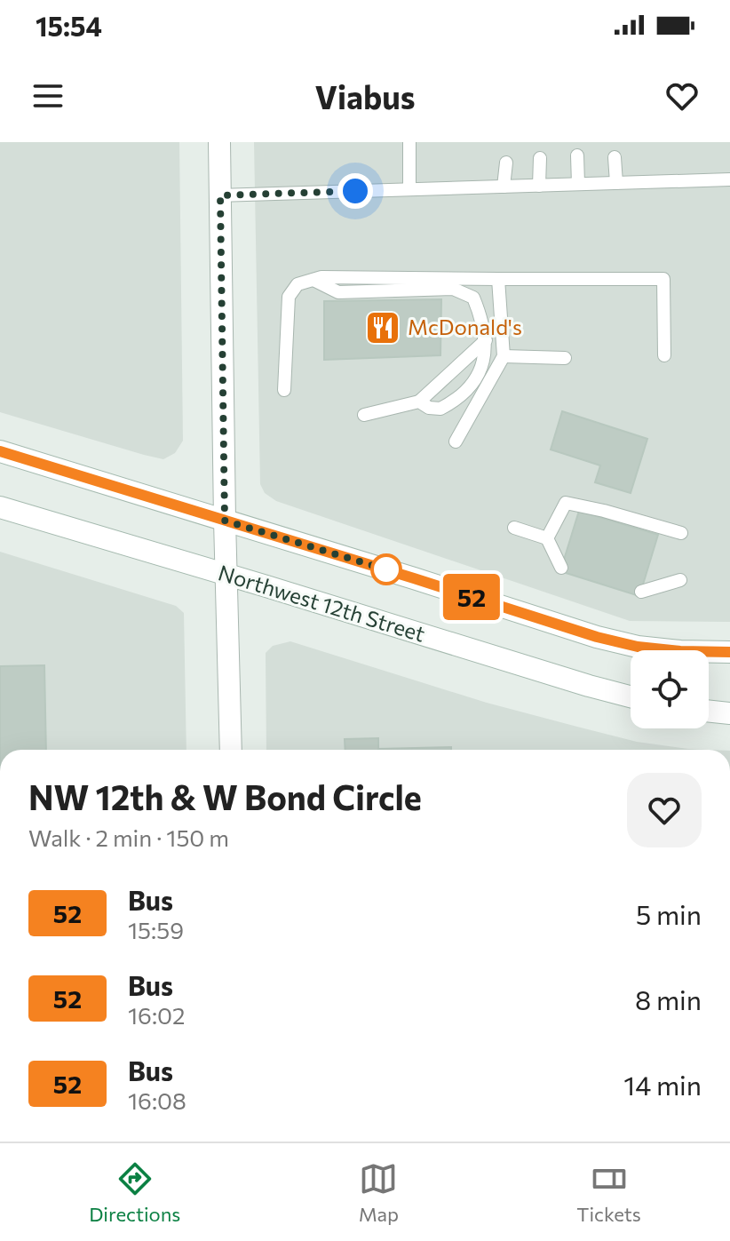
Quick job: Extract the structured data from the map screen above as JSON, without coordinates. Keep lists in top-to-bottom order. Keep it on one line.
{"streets":{"main road":["Northwest 12th Street"]},"places":{"restaurant":["McDonald's"]},"lines":["bus line 52"],"page":{"status":"15:54","header":"Viabus","on_map":"52","heading":["NW 12th & W Bond Circle","Walk · 2 min · 150 m"],"list":[{"mark":"52","name":"Bus","note":"15:59","value":"5 min"},{"mark":"52","name":"Bus","note":"16:02","value":"8 min"},{"mark":"52","name":"Bus","note":"16:08","value":"14 min"}],"tabs":["Directions","Map","Tickets"]}}
